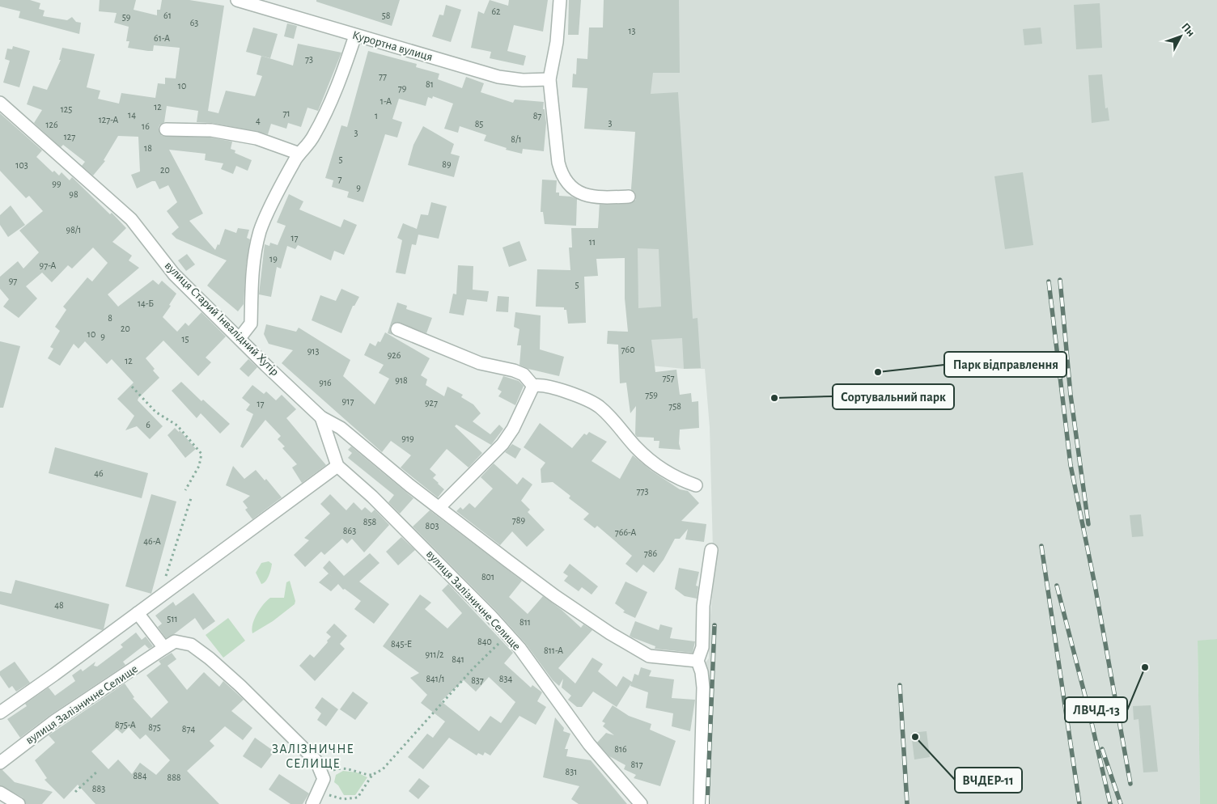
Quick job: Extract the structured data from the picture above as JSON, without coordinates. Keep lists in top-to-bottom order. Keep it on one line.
{"streets":{"street":["Курортна вулиця","вулиця Старий Інвалідний Хутір","вулиця Залізничне Селище"]},"districts":["ЗАЛІЗНИЧНЕ СЕЛИЩЕ"],"places":["Парк відправлення","Сортувальний парк","ЛВЧД-13","ВЧДЕР-11"],"house_numbers":["62","61","58","59","63","13","61-А","73","77","81","10","79","1-А","12","125","71","14","1","87","127-А","4","3","85","126","16","3","127","8/1","18","5","89","103","20","7","99","9","98","98/1","17","11","19","97-А","97","5","14-Б","8","20","10","9","15","760","913","926","12","757","918","916","759","917","927","17","758","6","919","46","773","789","858","803","863","766-А","46-А","786","801","48","511","811","840","845-Е","811-А","911/2","841","841/1","834","837","875-А","875","874","816","817","831","884","888","883"],"north":"top right"}
